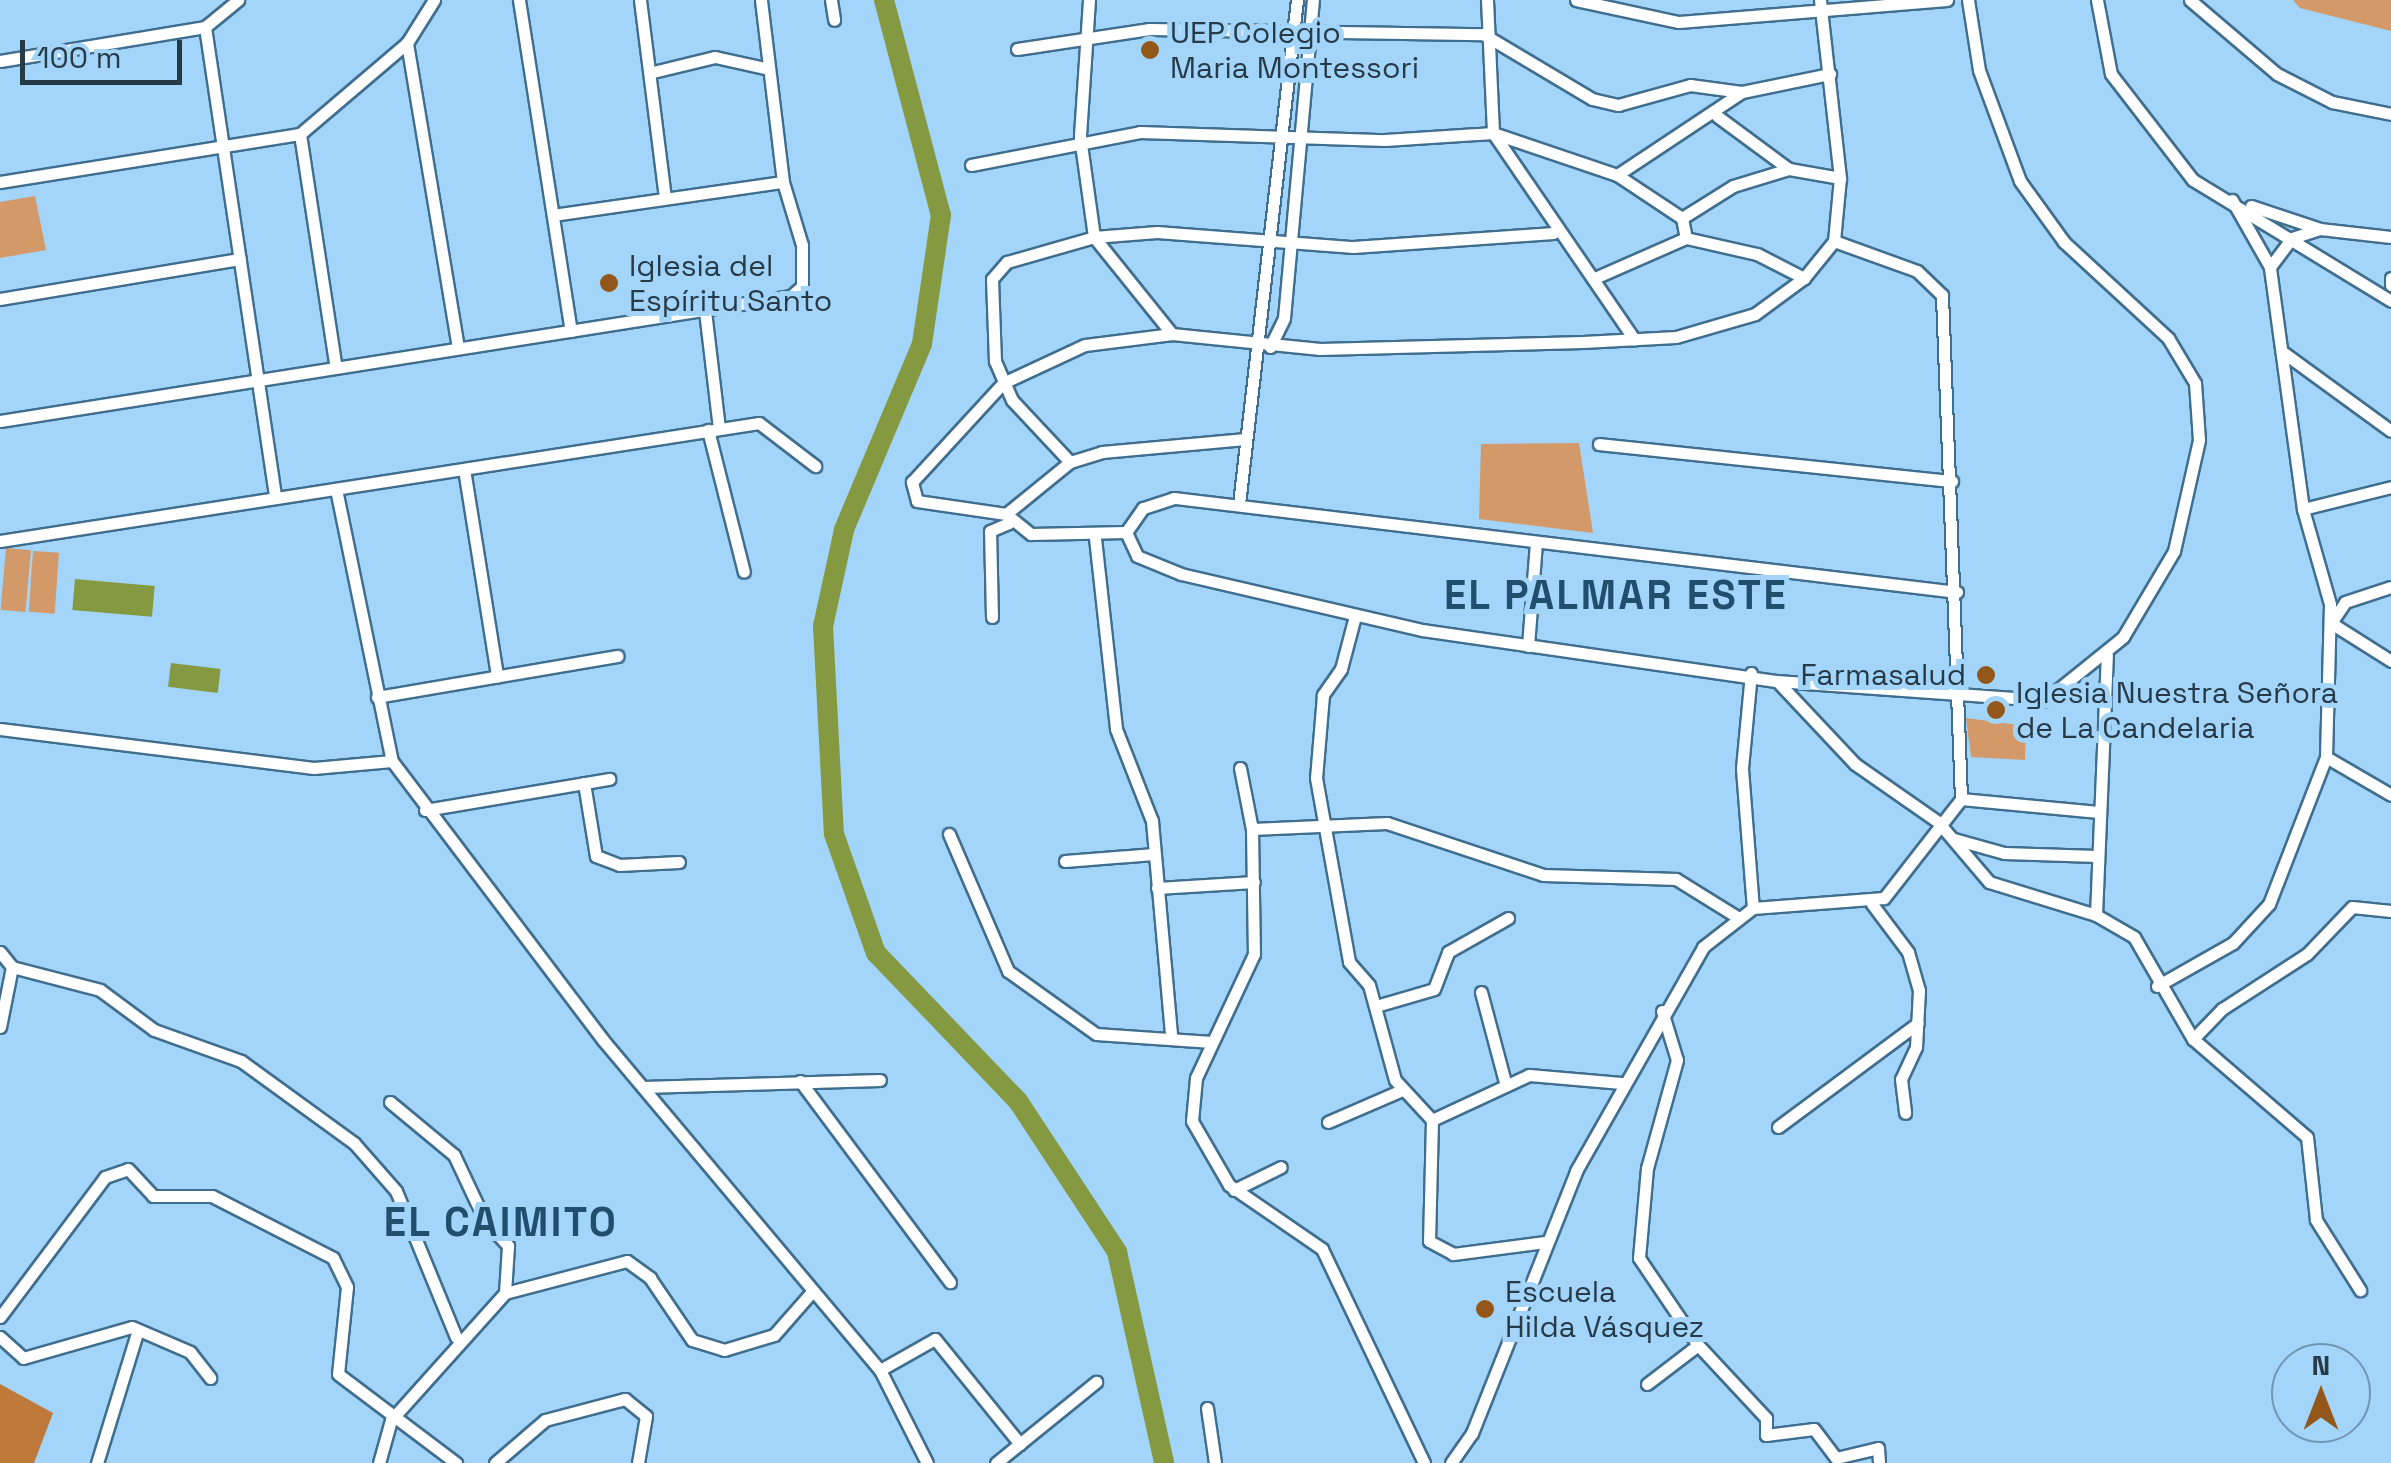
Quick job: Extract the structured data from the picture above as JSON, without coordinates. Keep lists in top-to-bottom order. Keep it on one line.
{"districts":["EL PALMAR ESTE","EL CAIMITO"],"places":["UEP Colegio Maria Montessori","Iglesia del Espíritu Santo","Farmasalud","Iglesia Nuestra Señora de La Candelaria","Escuela Hilda Vásquez"],"scale_bar":"100 m","north":"top"}
